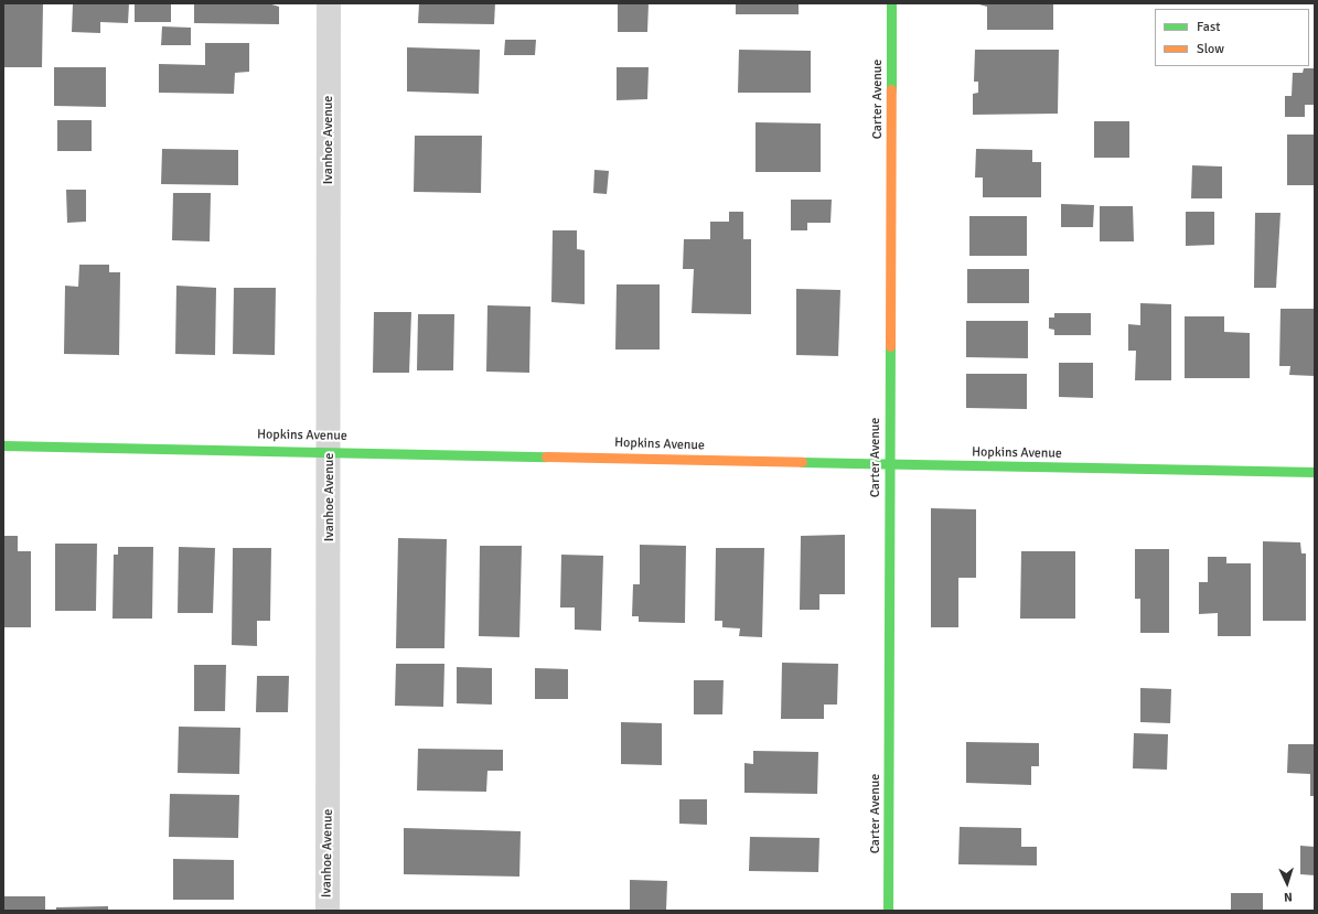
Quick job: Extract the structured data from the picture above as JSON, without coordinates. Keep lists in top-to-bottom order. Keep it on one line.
{"streets":{"street":["Carter Avenue","Ivanhoe Avenue","Hopkins Avenue"]},"crossings":[["Carter Avenue","Hopkins Avenue"],["Ivanhoe Avenue","Hopkins Avenue"]],"legend":["Fast","Slow"],"north":"bottom"}
